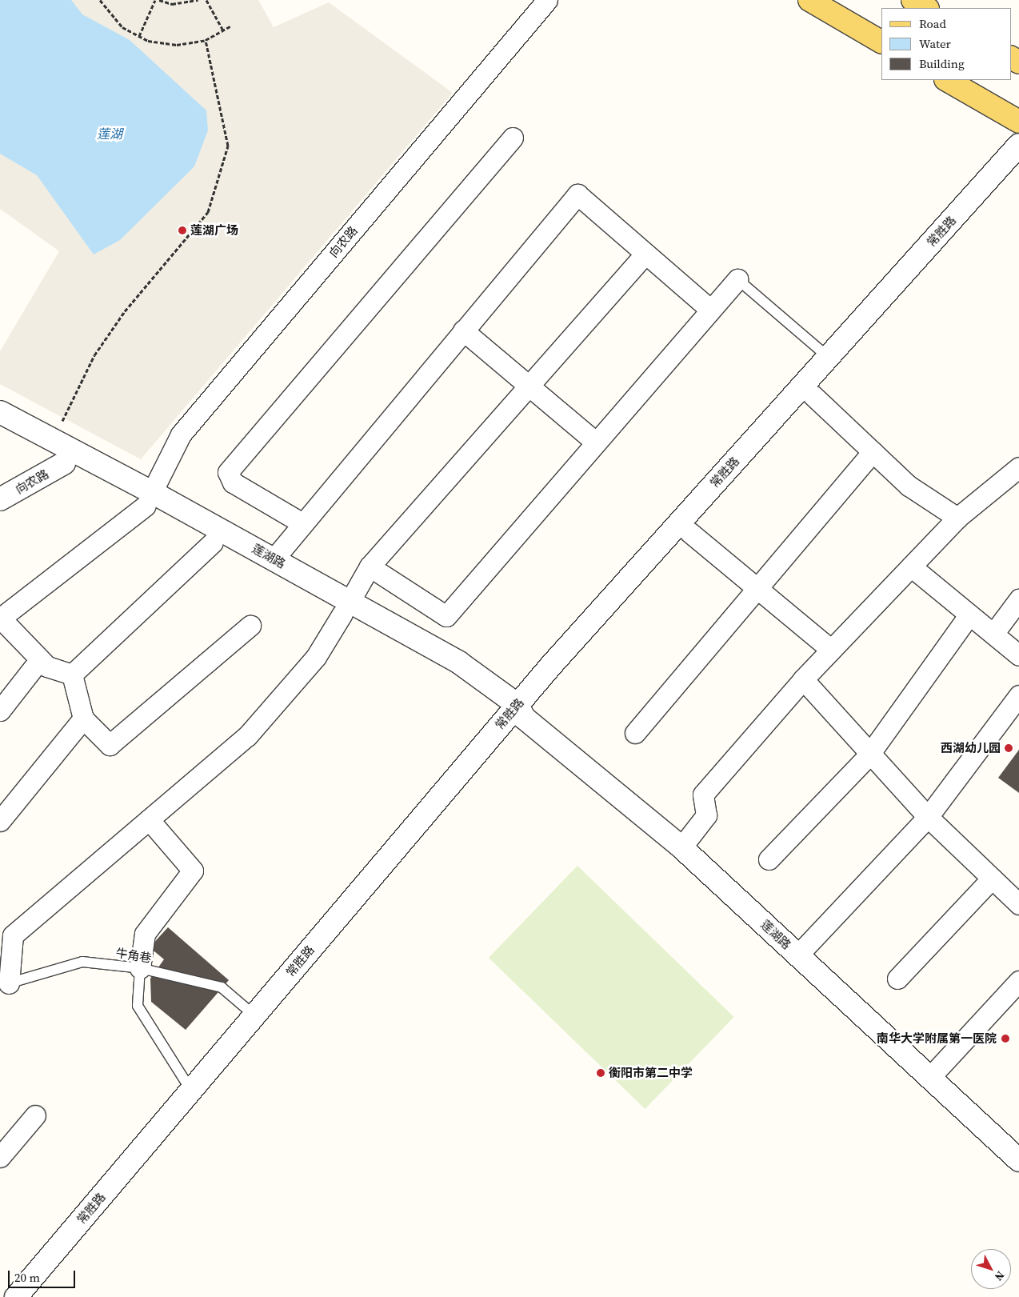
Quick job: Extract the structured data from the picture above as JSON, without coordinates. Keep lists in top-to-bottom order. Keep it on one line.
{"streets":{"street":["常胜路","向农路","莲湖路"],"lane":["牛角巷"]},"crossings":[["常胜路","莲湖路"],["常胜路","牛角巷"],["向农路","莲湖路"]],"water":["莲湖"],"places":["莲湖广场","西湖幼儿园","南华大学附属第一医院","衡阳市第二中学"],"legend":["Road","Water","Building"],"scale_bar":"20 m","north":"bottom right"}
